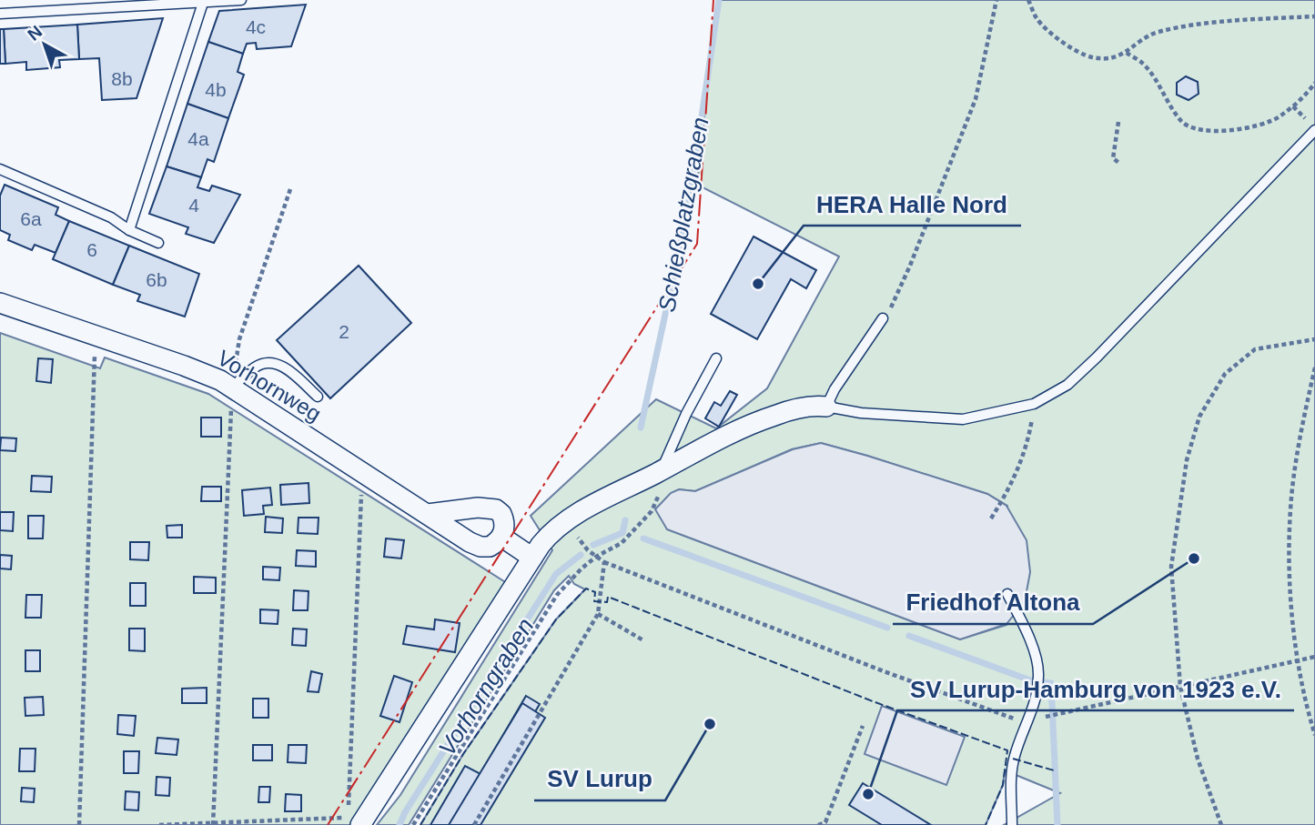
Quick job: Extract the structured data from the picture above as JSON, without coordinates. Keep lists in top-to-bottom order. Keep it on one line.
{"streets":{"street":["Vorhornweg"]},"water":["Schießplatzgraben","Vorhorngraben"],"places":["HERA Halle Nord","Friedhof Altona","SV Lurup","SV Lurup-Hamburg von 1923 e.V."],"house_numbers":["4c","8b","4b","4a","4","6a","6","6b","2"],"north":"top left"}
